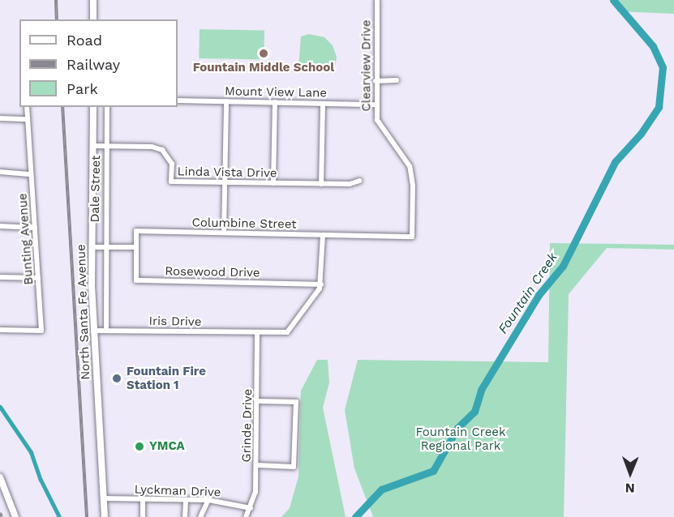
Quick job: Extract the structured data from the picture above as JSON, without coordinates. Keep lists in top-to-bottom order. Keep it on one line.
{"streets":{"main road":["North Santa Fe Avenue"],"street":["Clearview Drive","Mount View Lane","Linda Vista Drive","Dale Street","Columbine Street","Bunting Avenue","Rosewood Drive","Iris Drive","Grinde Drive","Lyckman Drive"]},"crossings":[["Clearview Drive","Mount View Lane"],["Clearview Drive","Columbine Street"],["Linda Vista Drive","Dale Street"],["Linda Vista Drive","North Santa Fe Avenue"],["Dale Street","Iris Drive"],["Columbine Street","Rosewood Drive"],["Rosewood Drive","Iris Drive"],["North Santa Fe Avenue","Iris Drive"],["North Santa Fe Avenue","Lyckman Drive"],["Iris Drive","Grinde Drive"],["Grinde Drive","Lyckman Drive"]],"water":["Fountain Creek"],"parks":["Fountain Creek Regional Park"],"places":["Fountain Middle School","Fountain Fire Station 1","YMCA"],"legend":["Road","Railway","Park"],"north":"bottom"}
